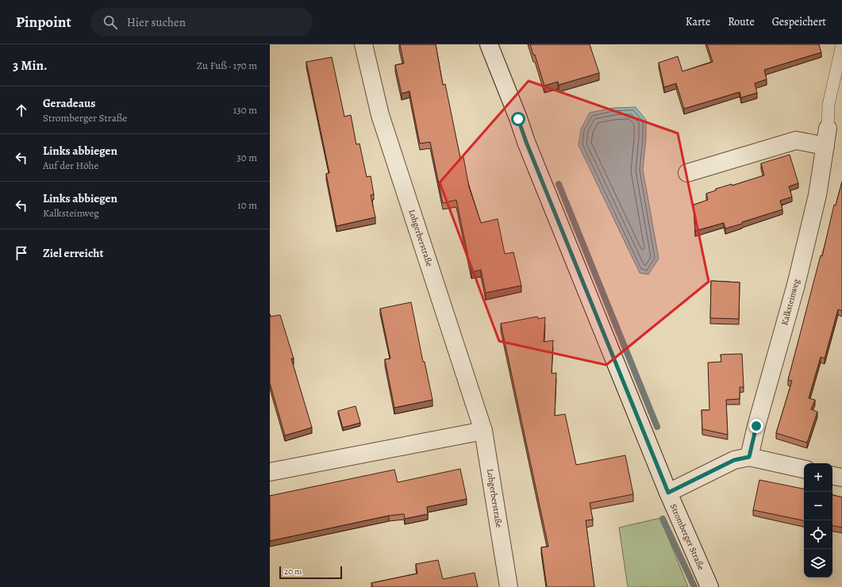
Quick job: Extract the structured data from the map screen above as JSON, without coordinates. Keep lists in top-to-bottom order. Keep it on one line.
{"streets":{"street":["Lohgerberstraße","Kalksteinweg","Stromberger Straße"]},"scale_bar":"20 m","page":{"header":"Pinpoint","search":"Hier suchen","nav":["Karte","Route","Gespeichert"],"heading":["3 Min.","Zu Fuß · 170 m"],"list":[["Geradeaus","Stromberger Straße","130 m"],["Links abbiegen","Auf der Höhe","30 m"],["Links abbiegen","Kalksteinweg","10 m"],"Ziel erreicht"],"map_buttons":["+","−"],"scale":"20 m"}}
